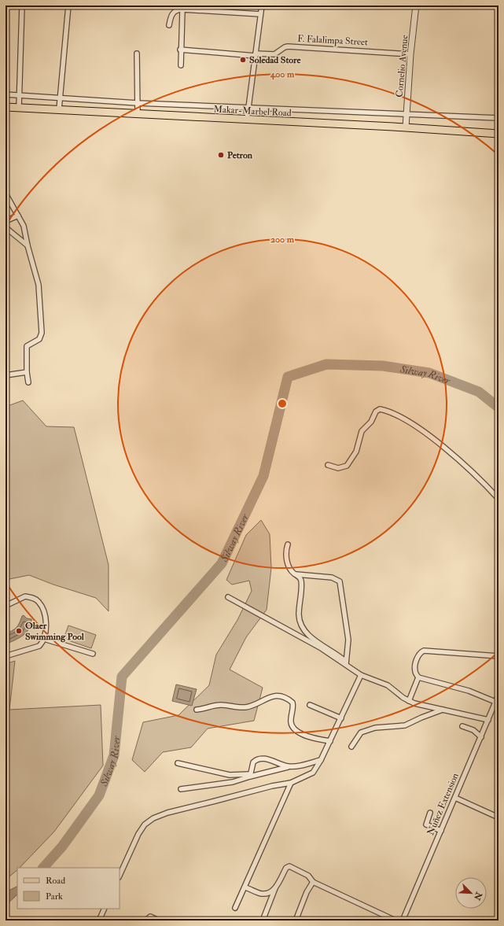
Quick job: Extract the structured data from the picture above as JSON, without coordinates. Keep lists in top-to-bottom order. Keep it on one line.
{"streets":{"main road":["Makar-Marbel Road"],"street":["F. Falalimpa Street","Cornelio Avenue","Nuñez Extension"]},"crossings":[["F. Falalimpa Street","Cornelio Avenue"],["Cornelio Avenue","Makar-Marbel Road"]],"water":["Silway River"],"places":["Soledad Store","Petron","Olaer Swimming Pool"],"legend":["Road","Park"],"north":"bottom right","rings":["400 m","200 m"]}
